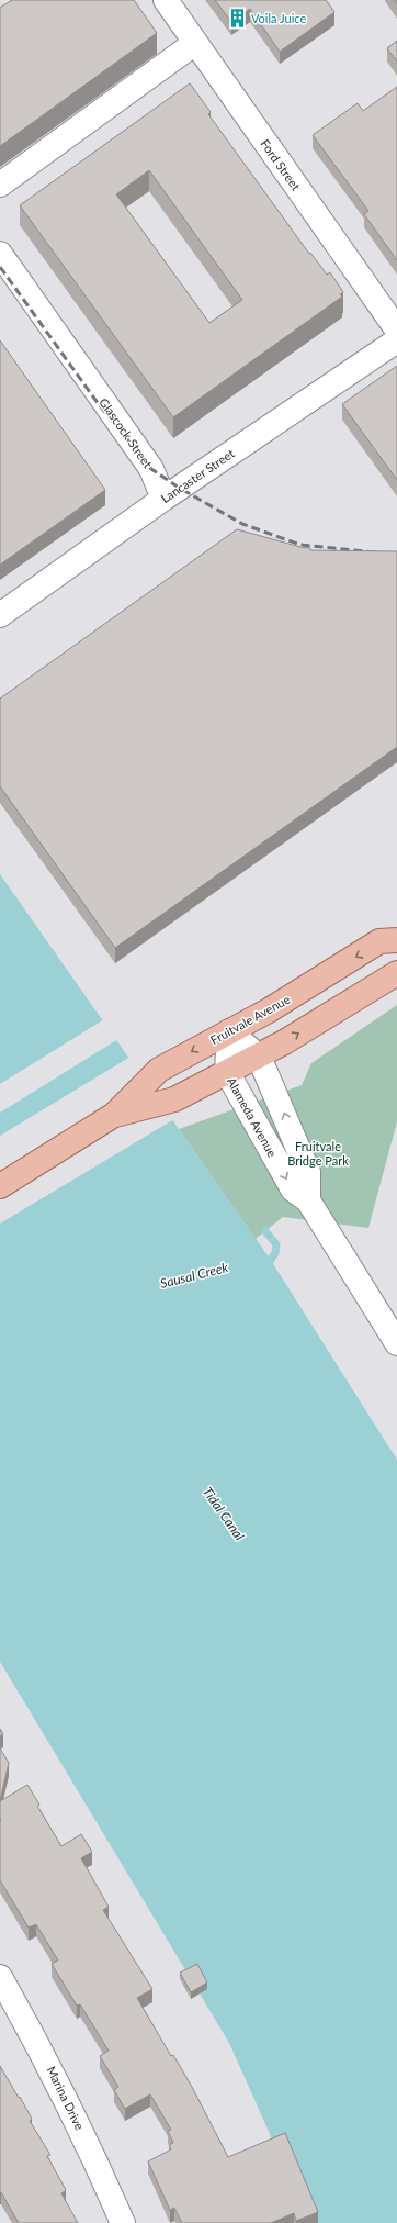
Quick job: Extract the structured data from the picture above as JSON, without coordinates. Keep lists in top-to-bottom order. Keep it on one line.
{"streets":{"main road":["Fruitvale Avenue"],"street":["Ford Street","Glascock Street","Lancaster Street","Alameda Avenue","Marina Drive"]},"crossings":[["Glascock Street","Lancaster Street"],["Fruitvale Avenue","Alameda Avenue"]],"water":["Sausal Creek","Tidal Canal"],"parks":["Fruitvale Bridge Park"],"places":{"building":["Voila Juice"]}}
